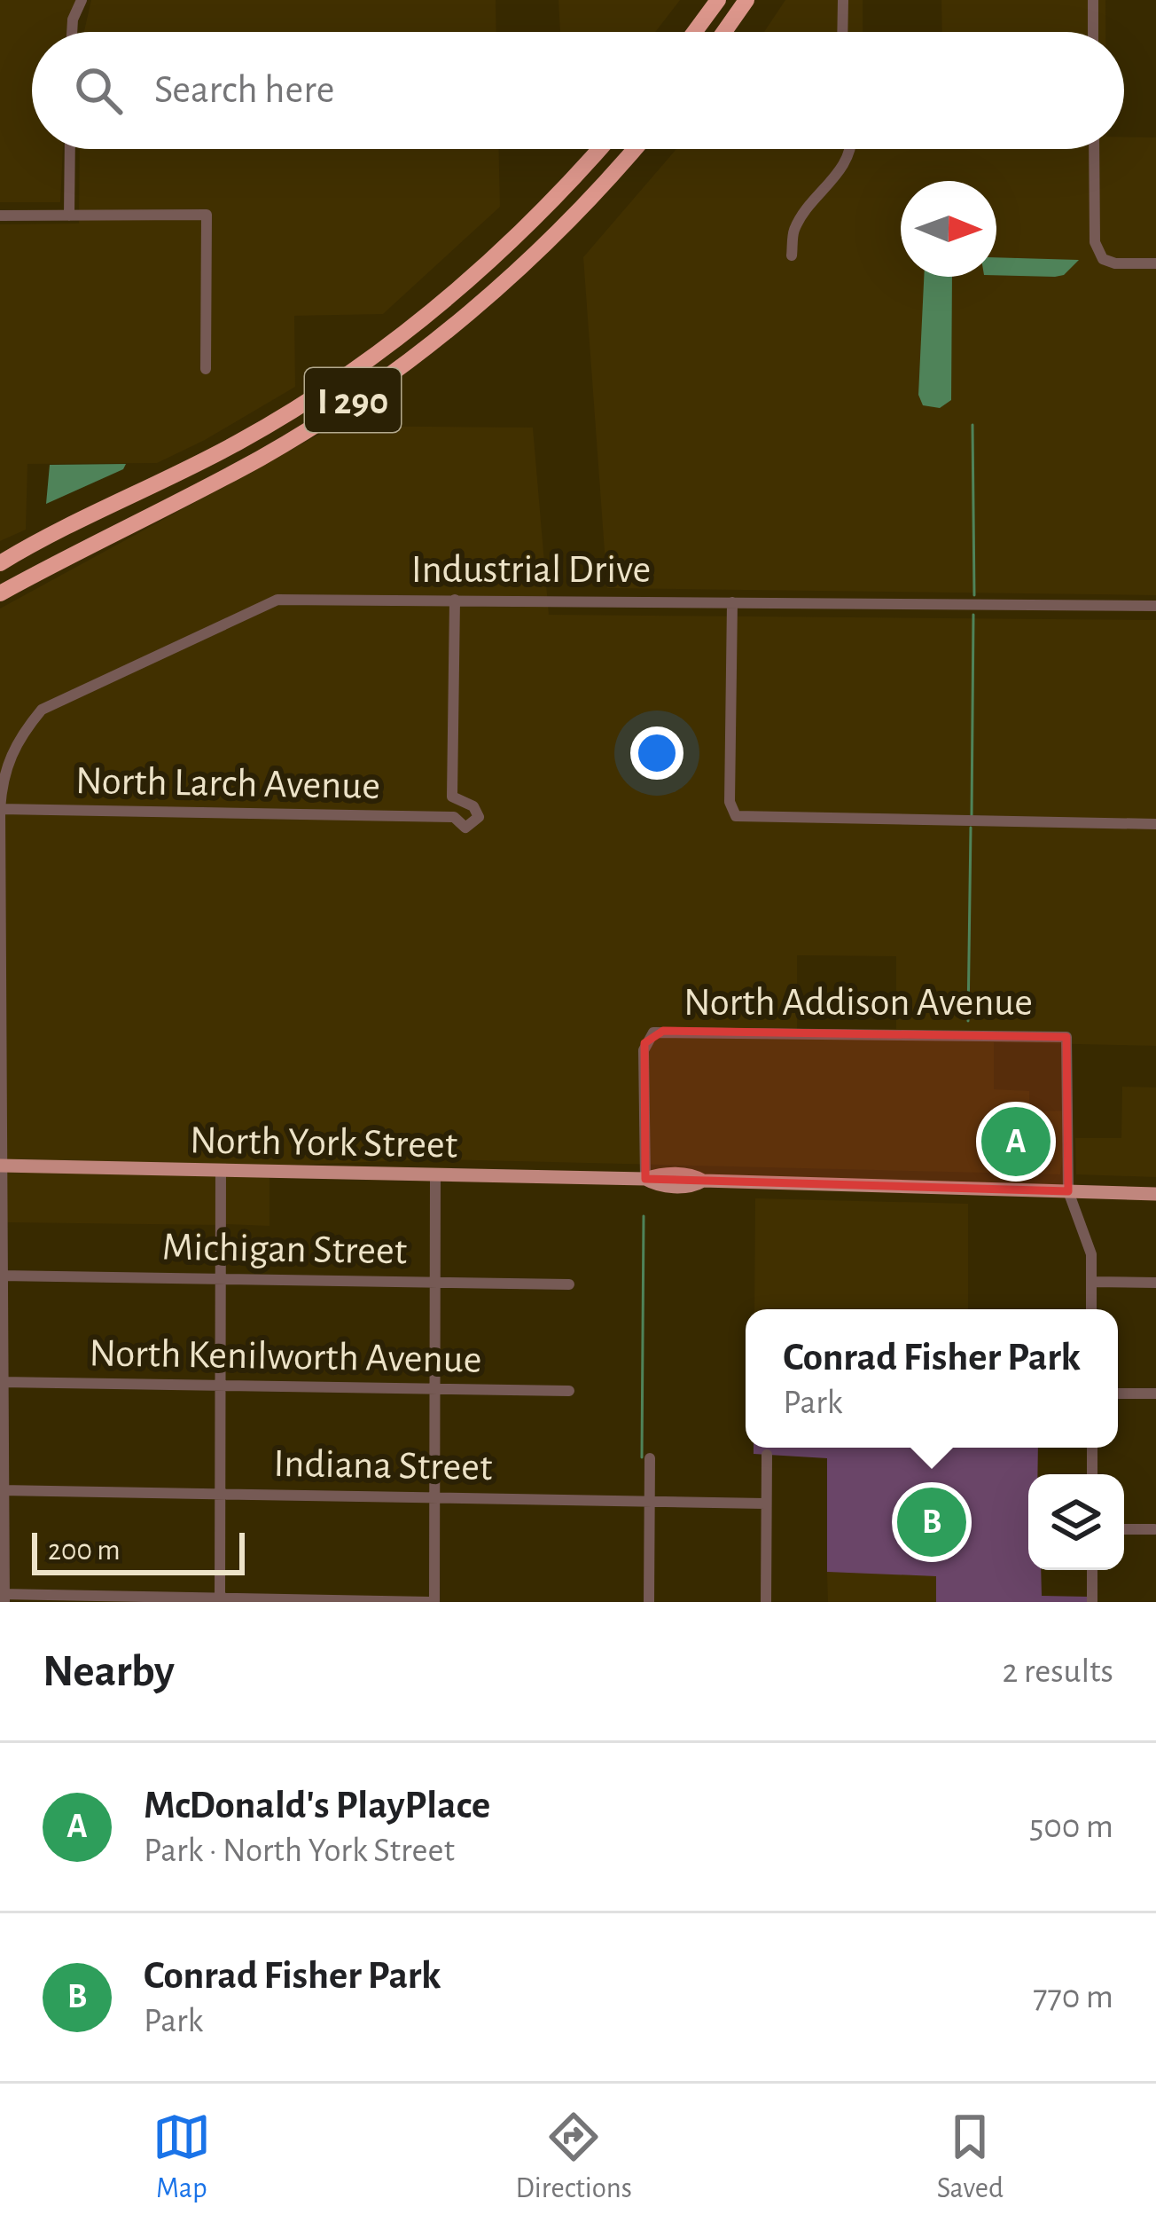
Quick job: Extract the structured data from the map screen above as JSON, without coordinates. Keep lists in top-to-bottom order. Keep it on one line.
{"streets":{"highway":["I 290"],"main road":["North York Street"],"street":["Industrial Drive","North Larch Avenue","North Addison Avenue","Michigan Street","North Kenilworth Avenue","Indiana Street"]},"crossings":[["Industrial Drive","North Larch Avenue"],["Industrial Drive","North York Street"],["Industrial Drive","Michigan Street"],["Industrial Drive","North Kenilworth Avenue"],["Industrial Drive","Indiana Street"],["North Addison Avenue","North York Street"]],"scale_bar":"200 m","north":"right","page":{"search":"Search here","pins":["A","B"],"popup":["Conrad Fisher Park","Park"],"scale":"200 m","heading":["Nearby","2 results"],"list":[{"mark":"A","name":"McDonald's PlayPlace","note":"Park · North York Street","value":"500 m"},{"mark":"B","name":"Conrad Fisher Park","note":"Park","value":"770 m"}],"nav":["Map","Directions","Saved"]}}
